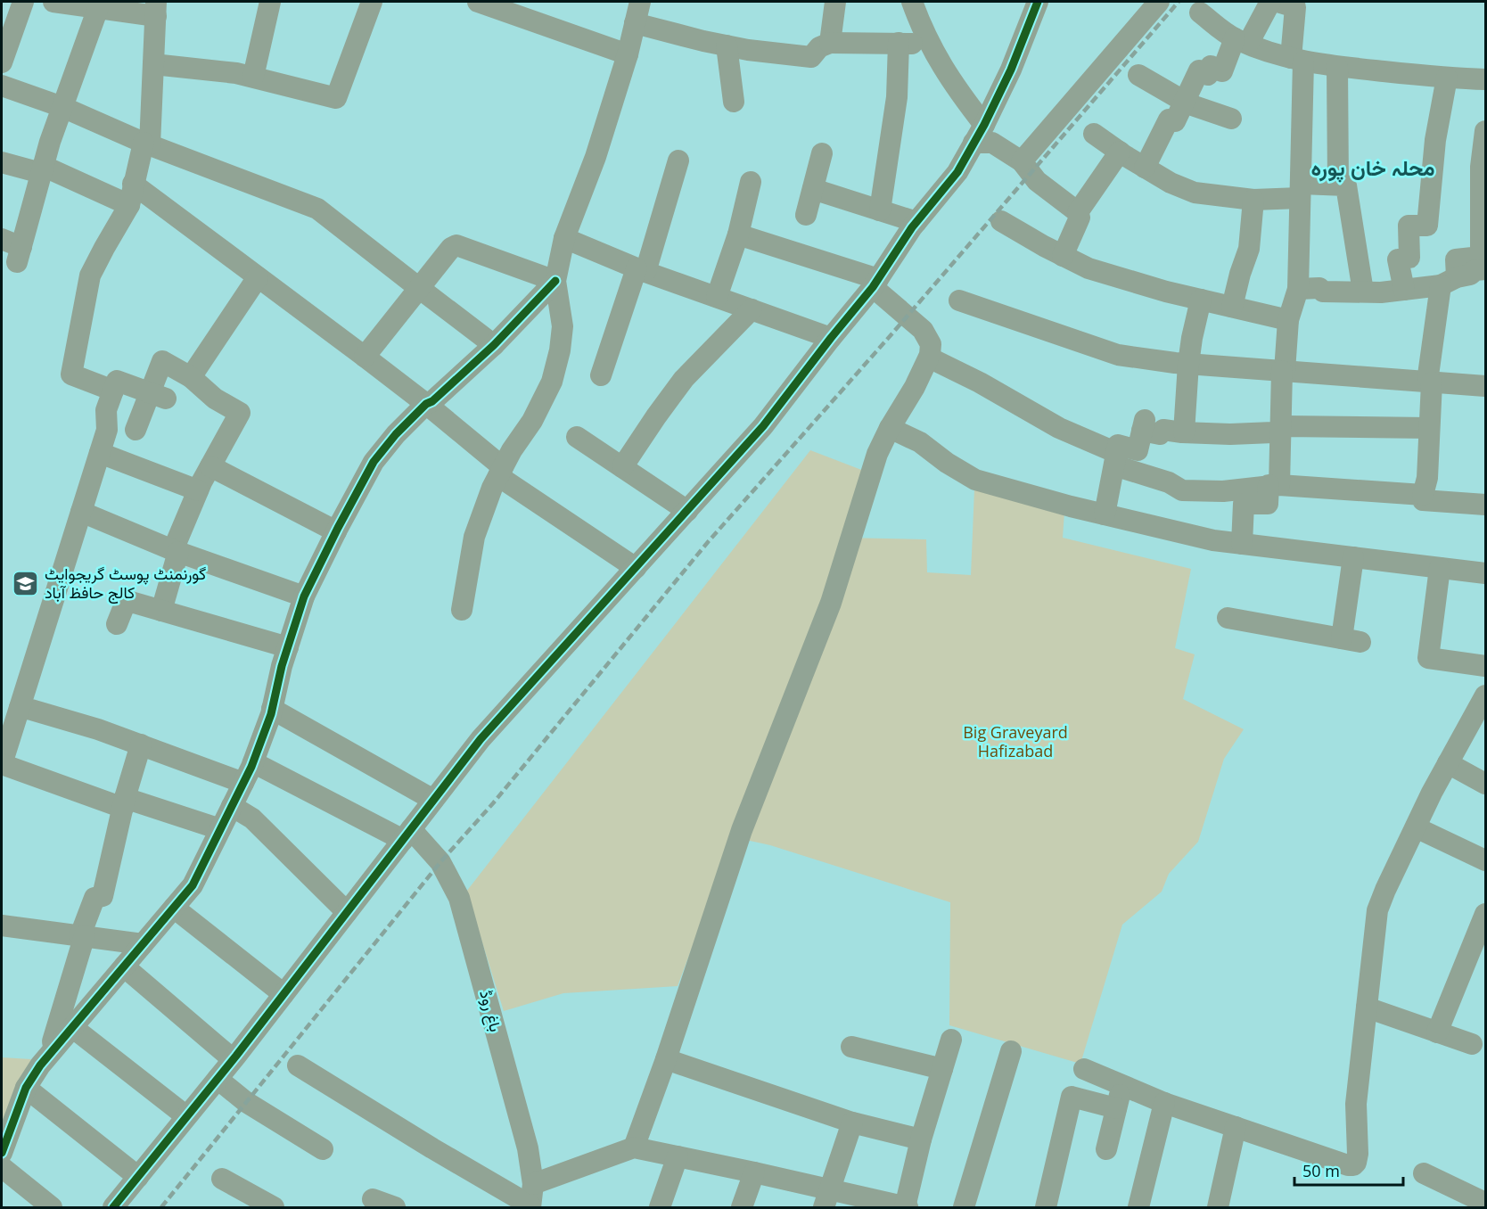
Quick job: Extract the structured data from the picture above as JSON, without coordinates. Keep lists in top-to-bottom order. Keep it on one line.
{"streets":{"street":["باغ روڈ"]},"districts":["محلہ خان پورہ"],"parks":["Big Graveyard Hafizabad"],"places":{"school or university":["گورنمنٹ پوسٹ گریجوایٹ کالج حافظ آباد"]},"scale_bar":"50 m"}
